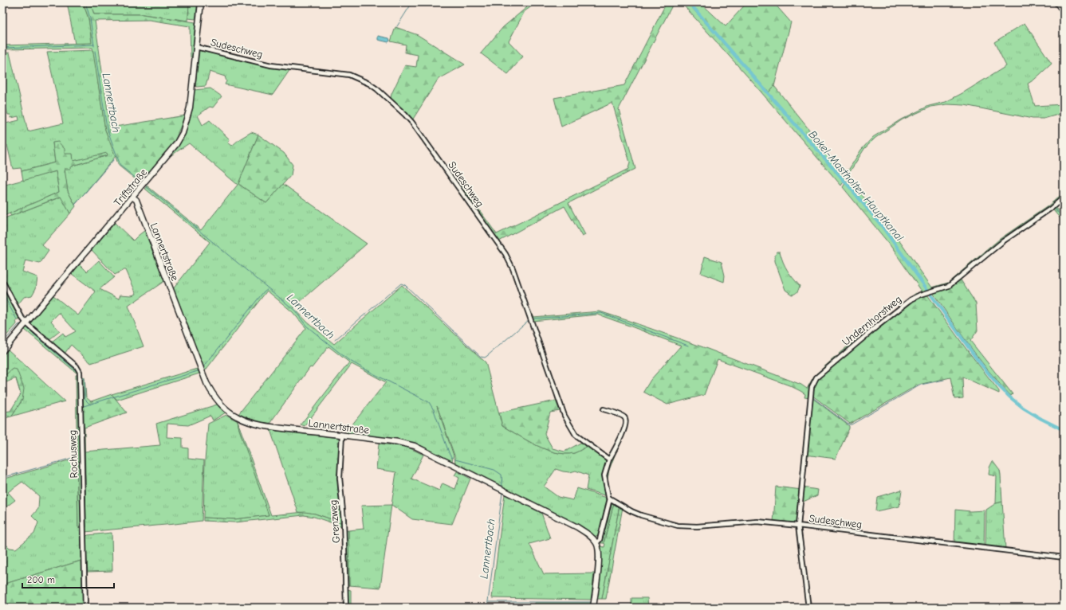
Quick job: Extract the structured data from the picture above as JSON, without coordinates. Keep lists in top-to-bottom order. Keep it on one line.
{"streets":{"street":["Sudeschweg","Triftstraße","Lannertstraße","Undernhorstweg","Rochusweg","Grenzweg"]},"crossings":[["Sudeschweg","Triftstraße"],["Sudeschweg","Undernhorstweg"],["Triftstraße","Lannertstraße"],["Triftstraße","Rochusweg"],["Lannertstraße","Grenzweg"]],"water":["Lannertbach","Bokel-Mastholter Hauptkanal"],"scale_bar":"200 m"}
